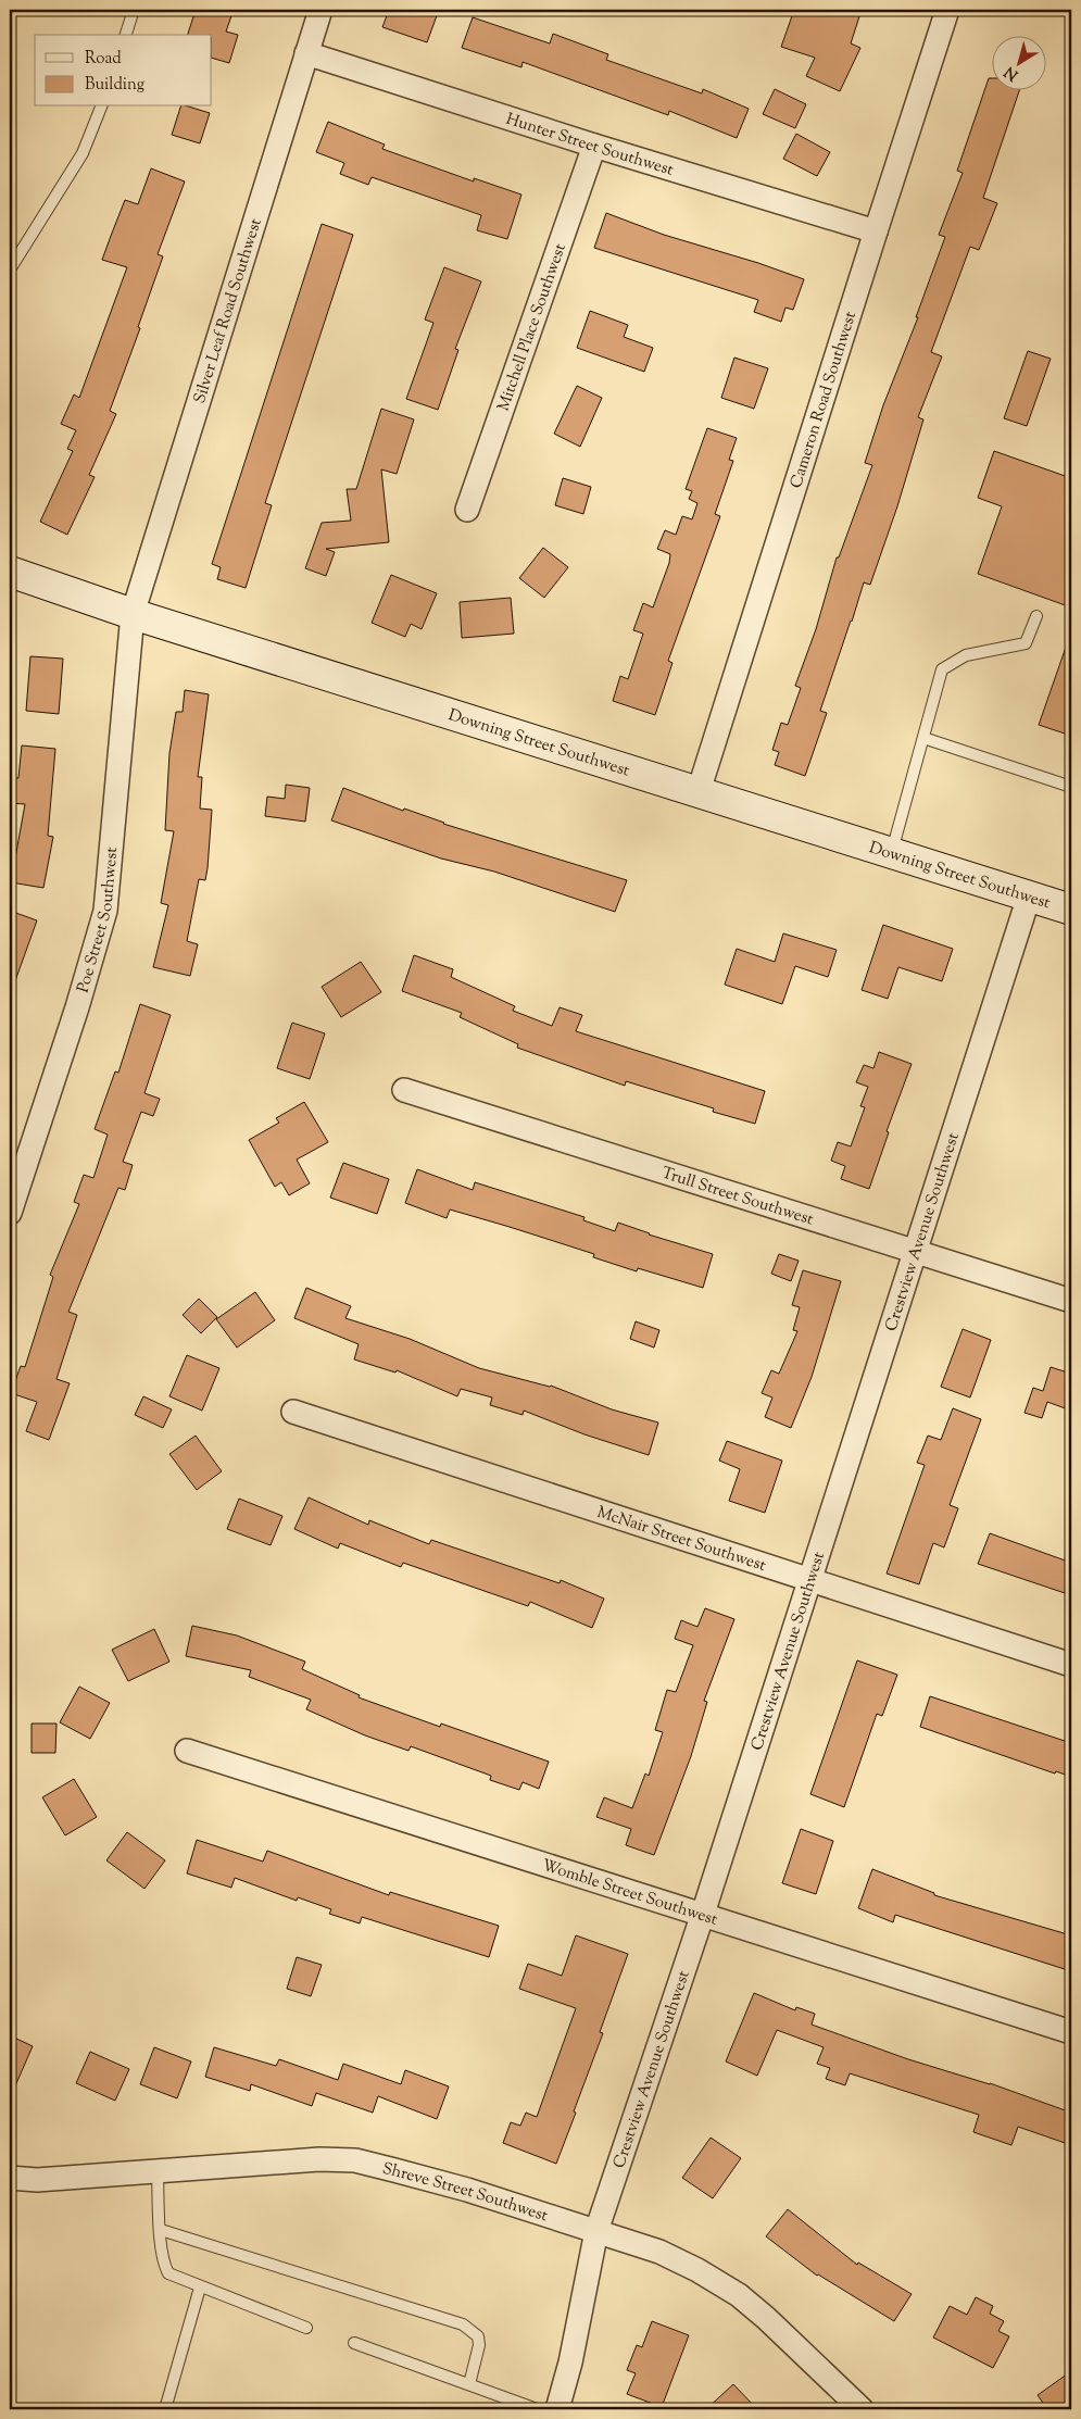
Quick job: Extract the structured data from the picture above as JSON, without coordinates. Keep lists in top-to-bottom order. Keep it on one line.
{"streets":{"street":["Hunter Street Southwest","Silver Leaf Road Southwest","Mitchell Place Southwest","Cameron Road Southwest","Downing Street Southwest","Poe Street Southwest","Trull Street Southwest","Crestview Avenue Southwest","McNair Street Southwest","Womble Street Southwest","Shreve Street Southwest"]},"crossings":[["Hunter Street Southwest","Silver Leaf Road Southwest"],["Hunter Street Southwest","Mitchell Place Southwest"],["Hunter Street Southwest","Cameron Road Southwest"],["Silver Leaf Road Southwest","Downing Street Southwest"],["Silver Leaf Road Southwest","Poe Street Southwest"],["Cameron Road Southwest","Downing Street Southwest"],["Downing Street Southwest","Poe Street Southwest"],["Downing Street Southwest","Crestview Avenue Southwest"],["Trull Street Southwest","Crestview Avenue Southwest"],["Crestview Avenue Southwest","McNair Street Southwest"],["Crestview Avenue Southwest","Womble Street Southwest"],["Crestview Avenue Southwest","Shreve Street Southwest"]],"legend":["Road","Building"],"north":"bottom left"}
